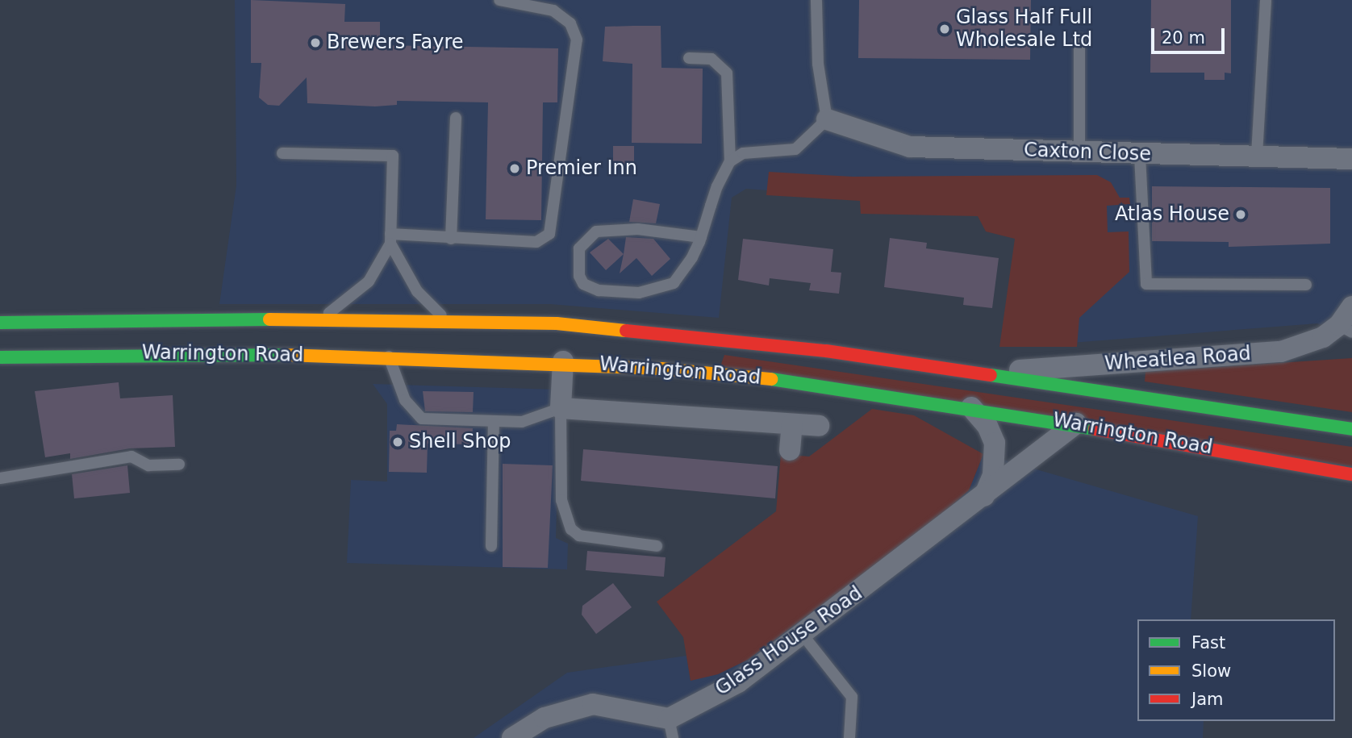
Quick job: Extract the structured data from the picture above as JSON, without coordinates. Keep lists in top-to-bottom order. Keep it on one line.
{"streets":{"highway":["Warrington Road"],"street":["Caxton Close","Wheatlea Road","Glass House Road"]},"crossings":[["Warrington Road","Wheatlea Road"],["Warrington Road","Glass House Road"]],"places":["Glass Half Full Wholesale Ltd","Brewers Fayre","Premier Inn","Atlas House","Shell Shop"],"legend":["Fast","Slow","Jam"],"scale_bar":"20 m"}
